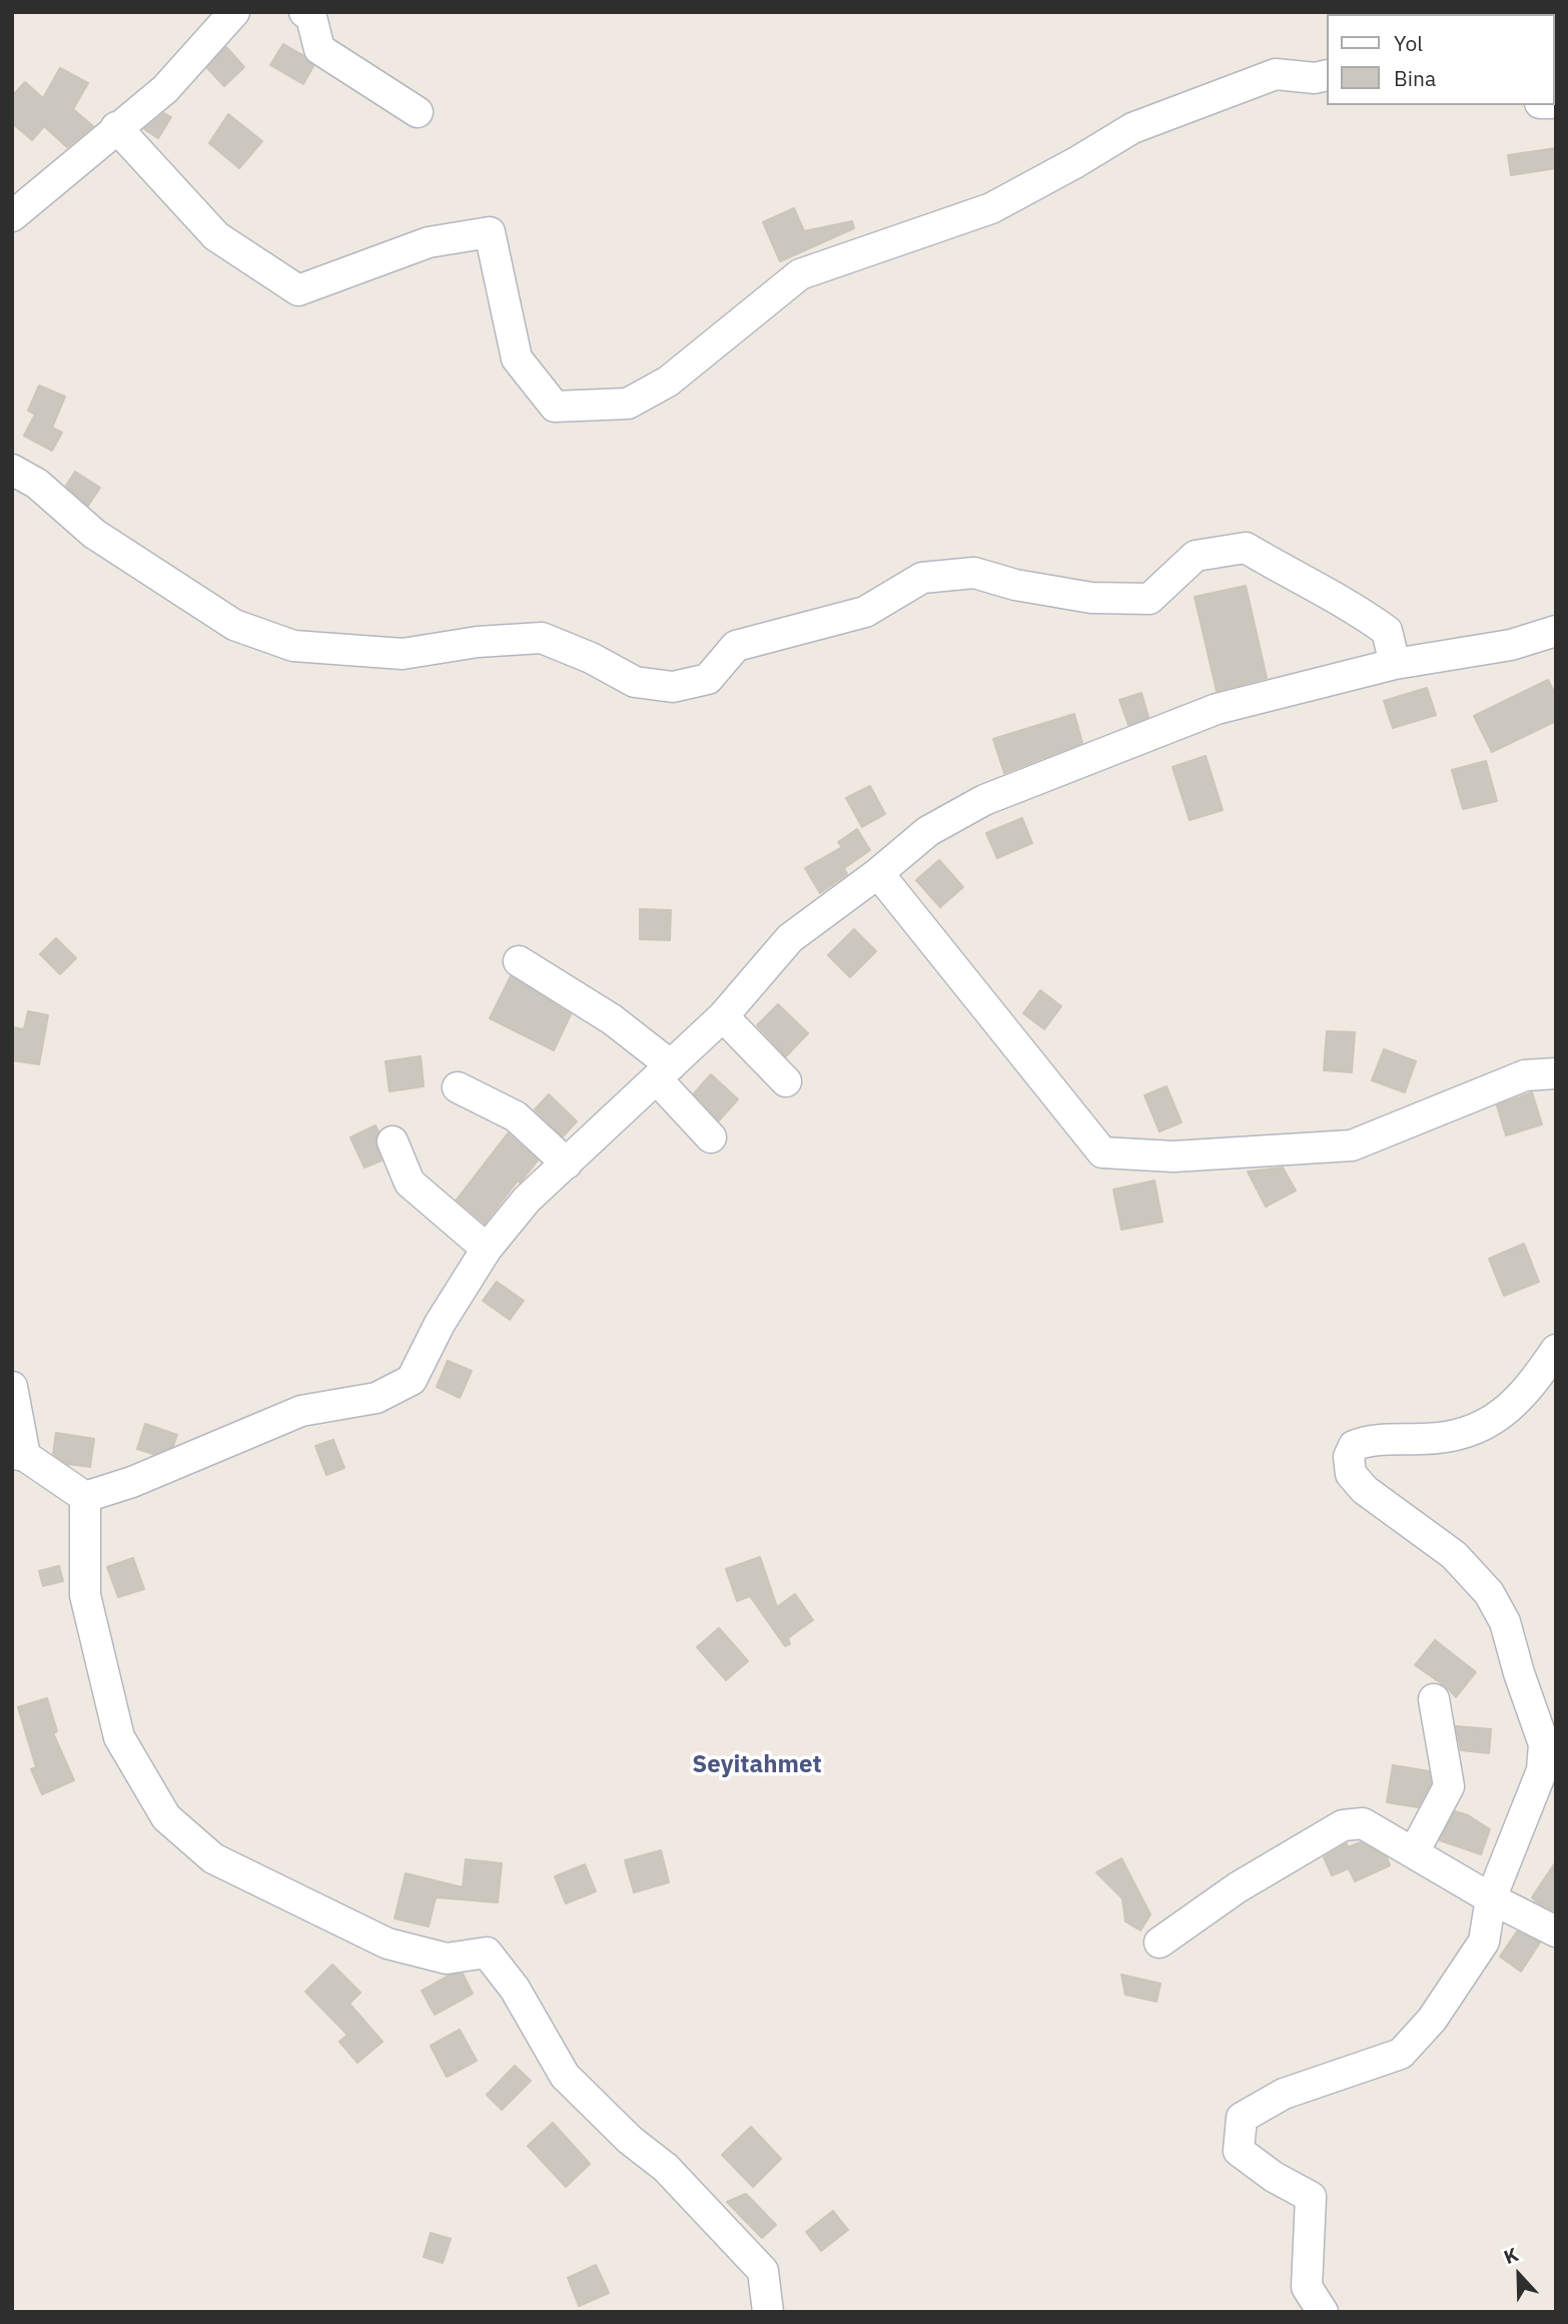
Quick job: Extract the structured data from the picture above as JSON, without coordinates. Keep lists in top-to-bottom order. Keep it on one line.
{"districts":["Seyitahmet"],"legend":["Yol","Bina"],"north":"top"}
